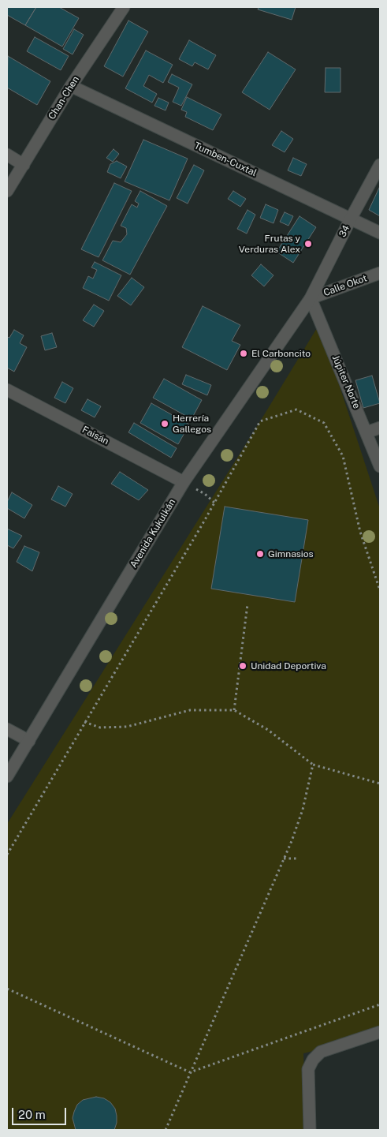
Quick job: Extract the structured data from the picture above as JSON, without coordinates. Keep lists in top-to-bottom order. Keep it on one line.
{"streets":{"street":["Chan-Chen","Tumben-Cuxtal","34","Calle Okot","Júpiter Norte","Faisán","Avenida Kukulkán"]},"crossings":[["Chan-Chen","Tumben-Cuxtal"],["Tumben-Cuxtal","34"],["34","Calle Okot"],["34","Júpiter Norte"],["34","Avenida Kukulkán"],["Calle Okot","Júpiter Norte"],["Calle Okot","Avenida Kukulkán"],["Júpiter Norte","Avenida Kukulkán"],["Faisán","Avenida Kukulkán"]],"places":["Frutas y Verduras Alex","El Carboncito","Herrería Gallegos","Gimnasios","Unidad Deportiva"],"scale_bar":"20 m"}
